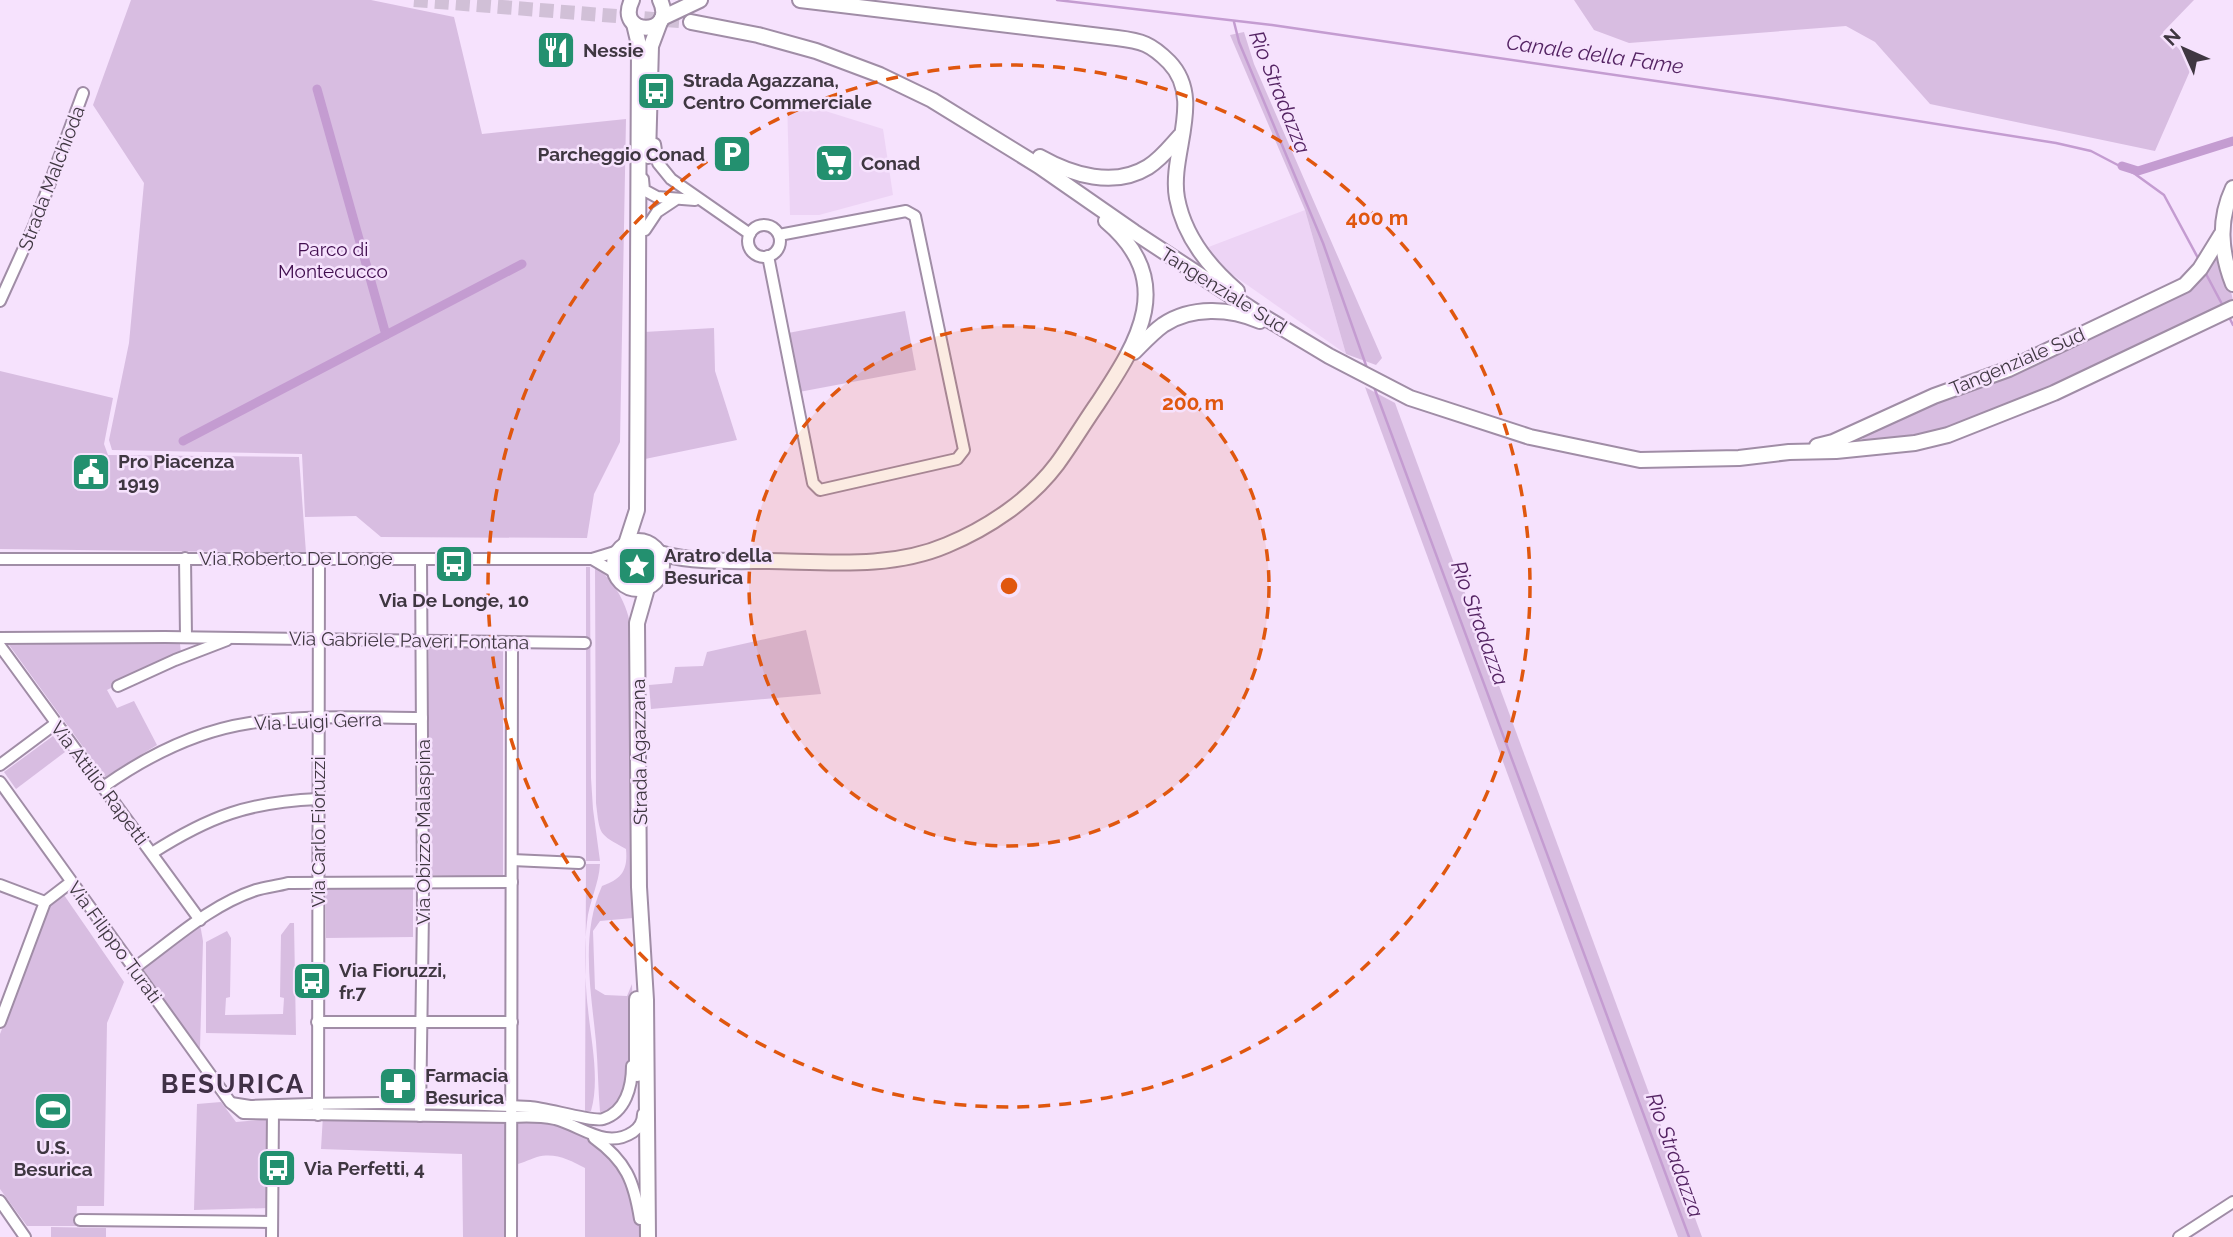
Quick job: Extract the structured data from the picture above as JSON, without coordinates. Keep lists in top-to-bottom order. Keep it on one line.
{"streets":{"main road":["Tangenziale Sud","Strada Agazzana"],"street":["Strada Malchioda","Via Roberto De Longe","Via Gabriele Paveri Fontana","Via Luigi Gerra","Via Attilio Rapetti","Via Carlo Fioruzzi","Via Obizzo Malaspina","Via Filippo Turati"]},"crossings":[["Via Roberto De Longe","Via Carlo Fioruzzi"],["Via Roberto De Longe","Via Obizzo Malaspina"],["Via Gabriele Paveri Fontana","Via Carlo Fioruzzi"],["Via Gabriele Paveri Fontana","Via Obizzo Malaspina"],["Via Luigi Gerra","Via Attilio Rapetti"],["Via Luigi Gerra","Via Carlo Fioruzzi"],["Via Luigi Gerra","Via Obizzo Malaspina"]],"districts":["BESURICA"],"water":["Canale della Fame","Rio Stradazza"],"parks":["Parco di Montecucco"],"places":{"restaurant":["Nessie"],"bus stop":["Strada Agazzana, Centro Commerciale","Via De Longe, 10","Via Fioruzzi, fr.7","Via Perfetti, 4"],"parking":["Parcheggio Conad"],"supermarket":["Conad"],"public building":["Pro Piacenza 1919"],"place":["Aratro della Besurica"],"pharmacy":["Farmacia Besurica"],"sports":["U.S. Besurica"]},"north":"top left","rings":["400 m","200 m"]}
